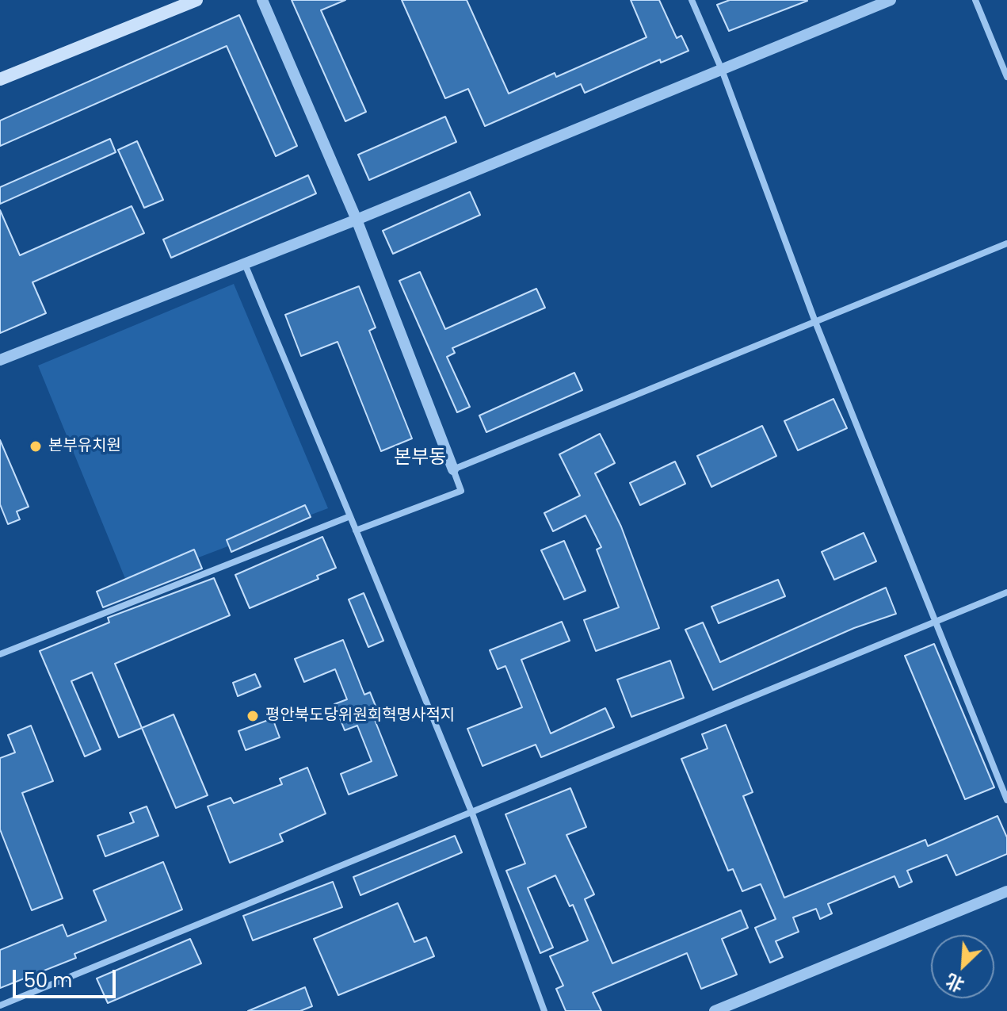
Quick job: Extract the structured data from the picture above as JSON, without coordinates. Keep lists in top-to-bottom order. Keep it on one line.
{"districts":["본부동"],"places":["본부유치원","평안북도당위원회혁명사적지"],"scale_bar":"50 m","north":"bottom left"}
